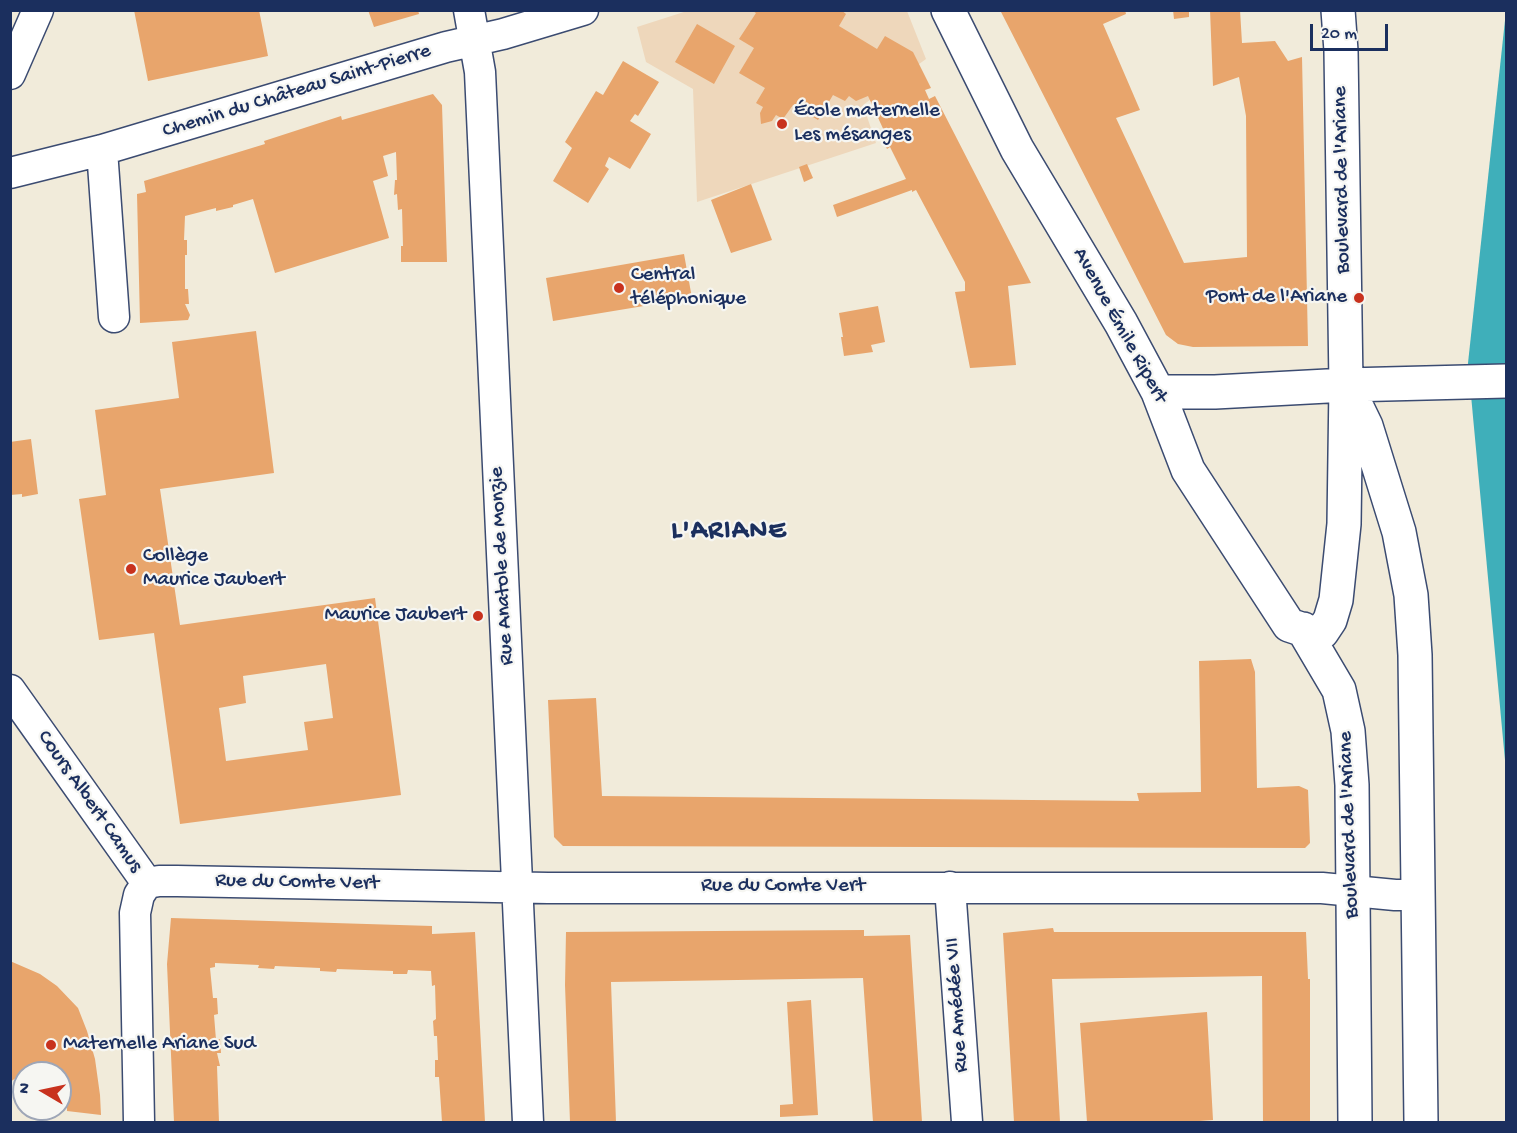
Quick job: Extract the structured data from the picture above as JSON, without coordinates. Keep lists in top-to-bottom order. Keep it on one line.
{"streets":{"street":["Chemin du Château Saint-Pierre","Boulevard de l'Ariane","Avenue Émile Ripert","Rue Anatole de Monzie","Cours Albert Camus","Rue du Comte Vert","Rue Amédée VII"]},"crossings":[["Chemin du Château Saint-Pierre","Rue Anatole de Monzie"],["Boulevard de l'Ariane","Avenue Émile Ripert"],["Boulevard de l'Ariane","Rue du Comte Vert"],["Rue Anatole de Monzie","Rue du Comte Vert"],["Cours Albert Camus","Rue du Comte Vert"],["Rue du Comte Vert","Rue Amédée VII"]],"districts":["L'ARIANE"],"places":["École maternelle Les mésanges","Central téléphonique","Pont de l'Ariane","Collège Maurice Jaubert","Maurice Jaubert","Maternelle Ariane Sud"],"scale_bar":"20 m","north":"left"}
